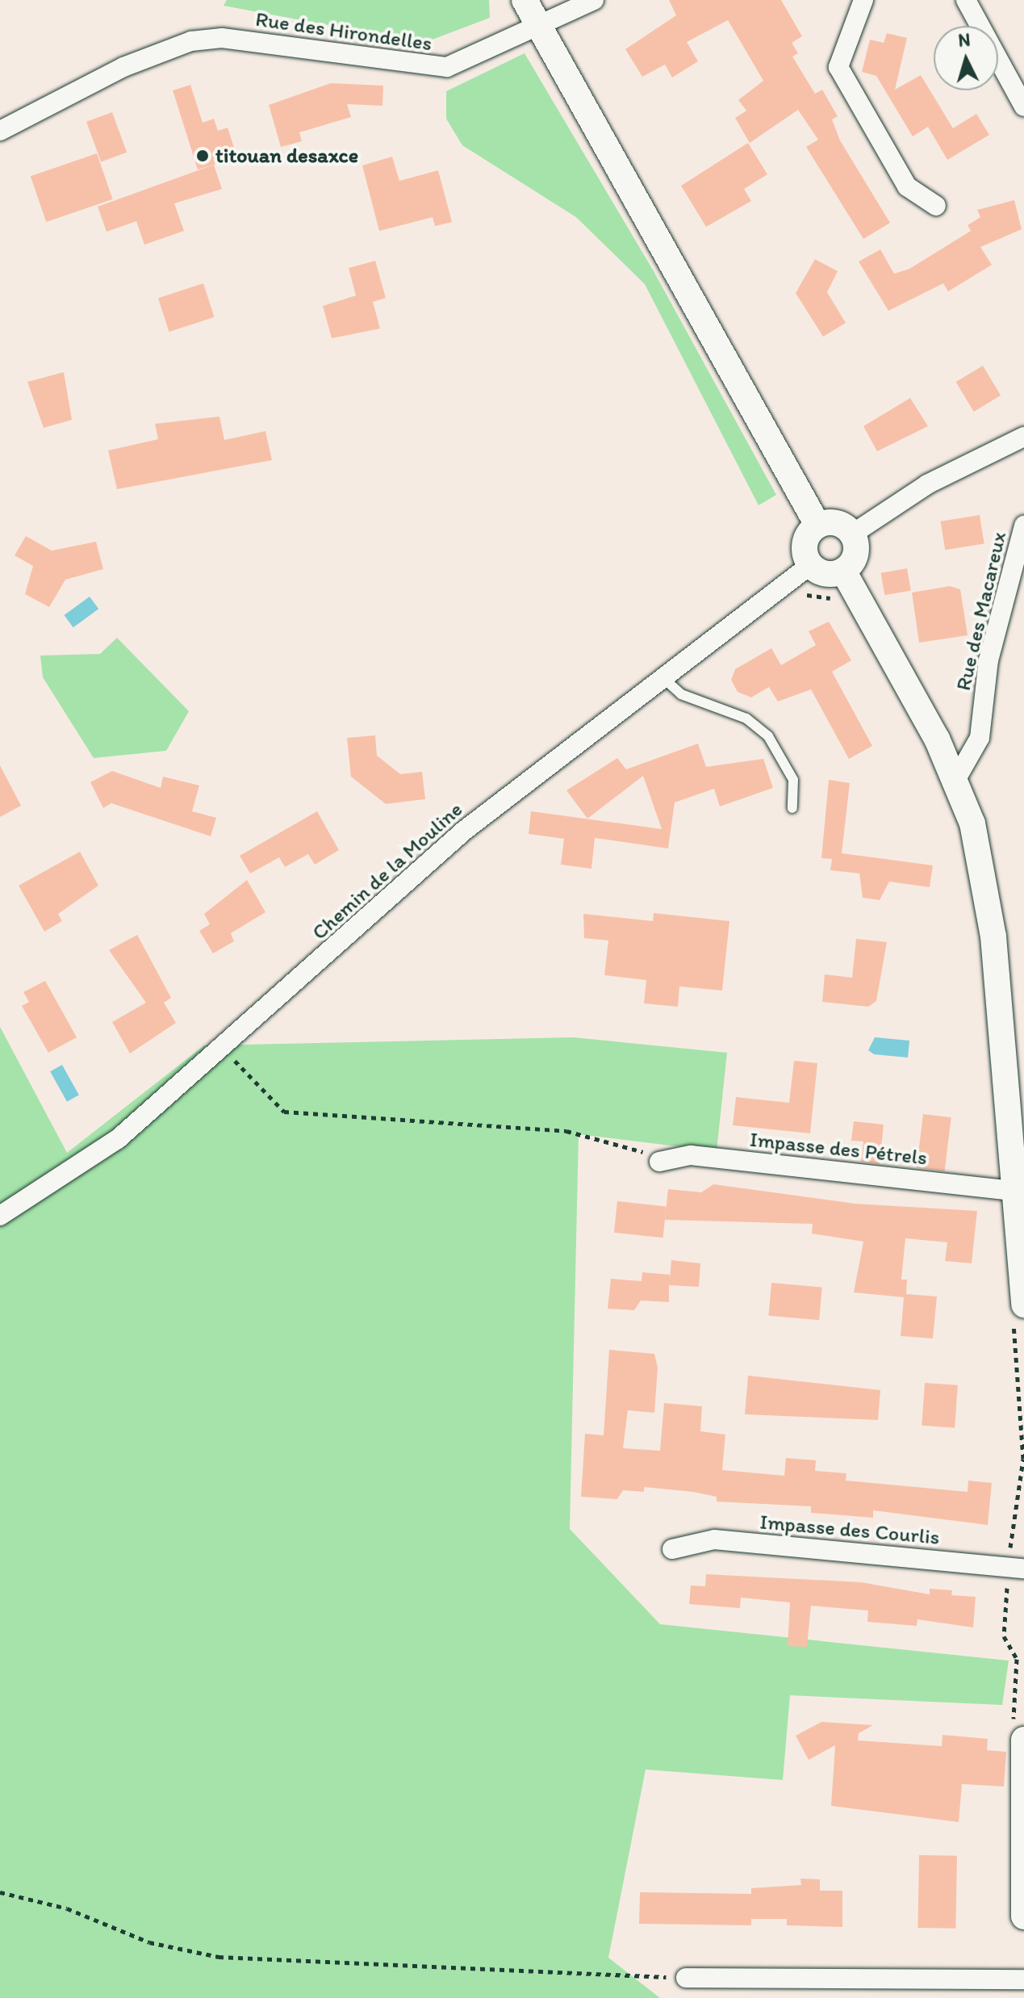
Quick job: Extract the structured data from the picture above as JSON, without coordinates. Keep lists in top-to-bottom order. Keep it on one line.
{"streets":{"street":["Rue des Hirondelles","Rue des Macareux","Chemin de la Mouline","Impasse des Pétrels","Impasse des Courlis"]},"places":["titouan desaxce"],"north":"top"}
